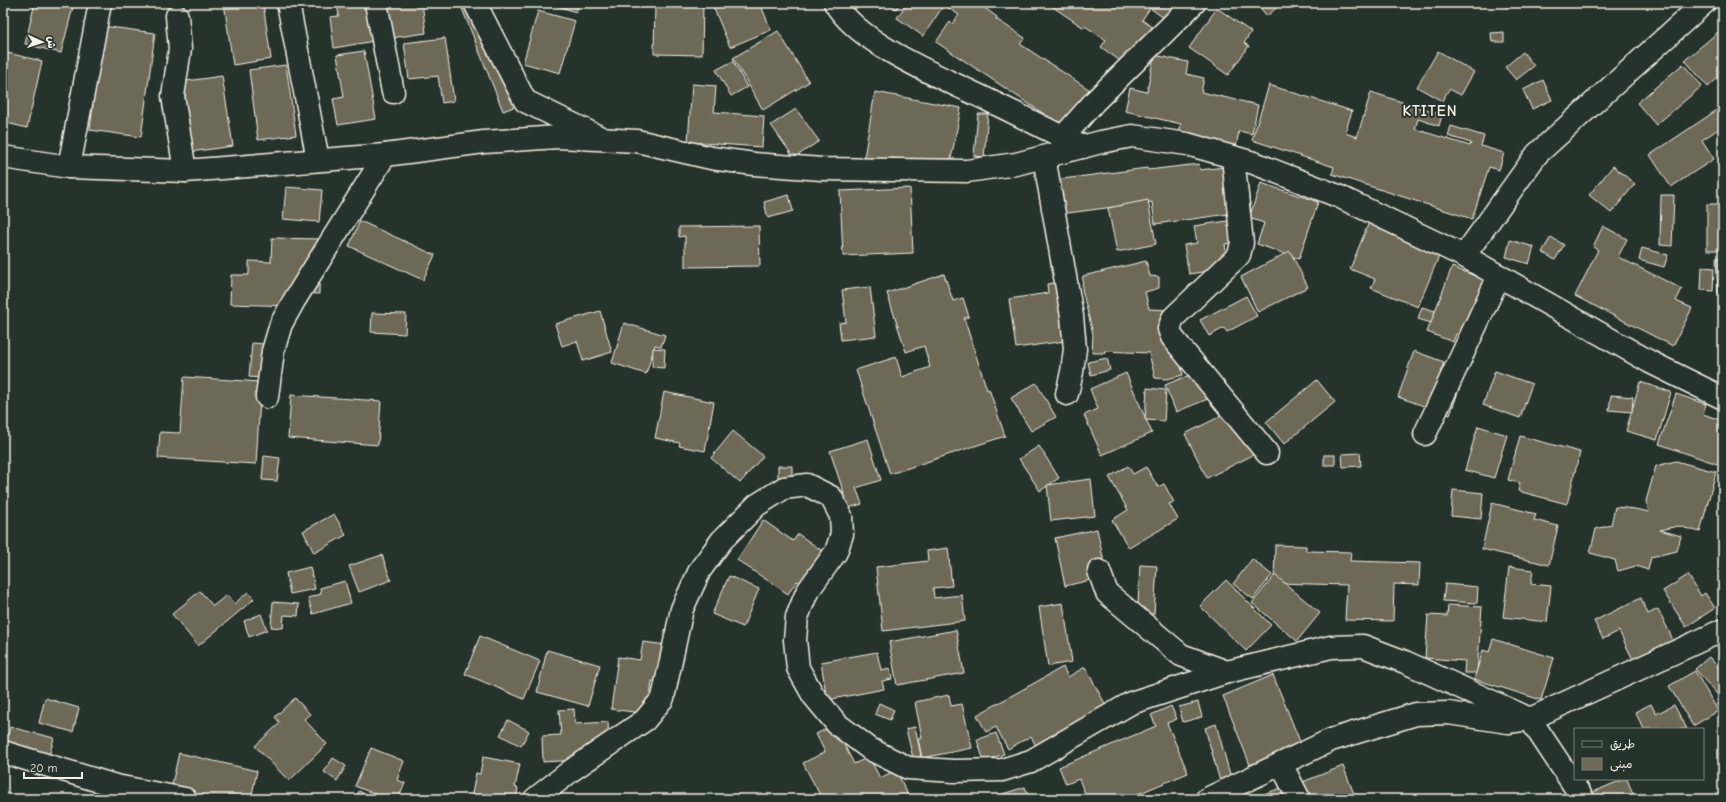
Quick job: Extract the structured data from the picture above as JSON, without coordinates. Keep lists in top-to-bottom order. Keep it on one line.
{"districts":["KTITEN"],"legend":["طريق","مبنى"],"scale_bar":"20 m","north":"right"}
